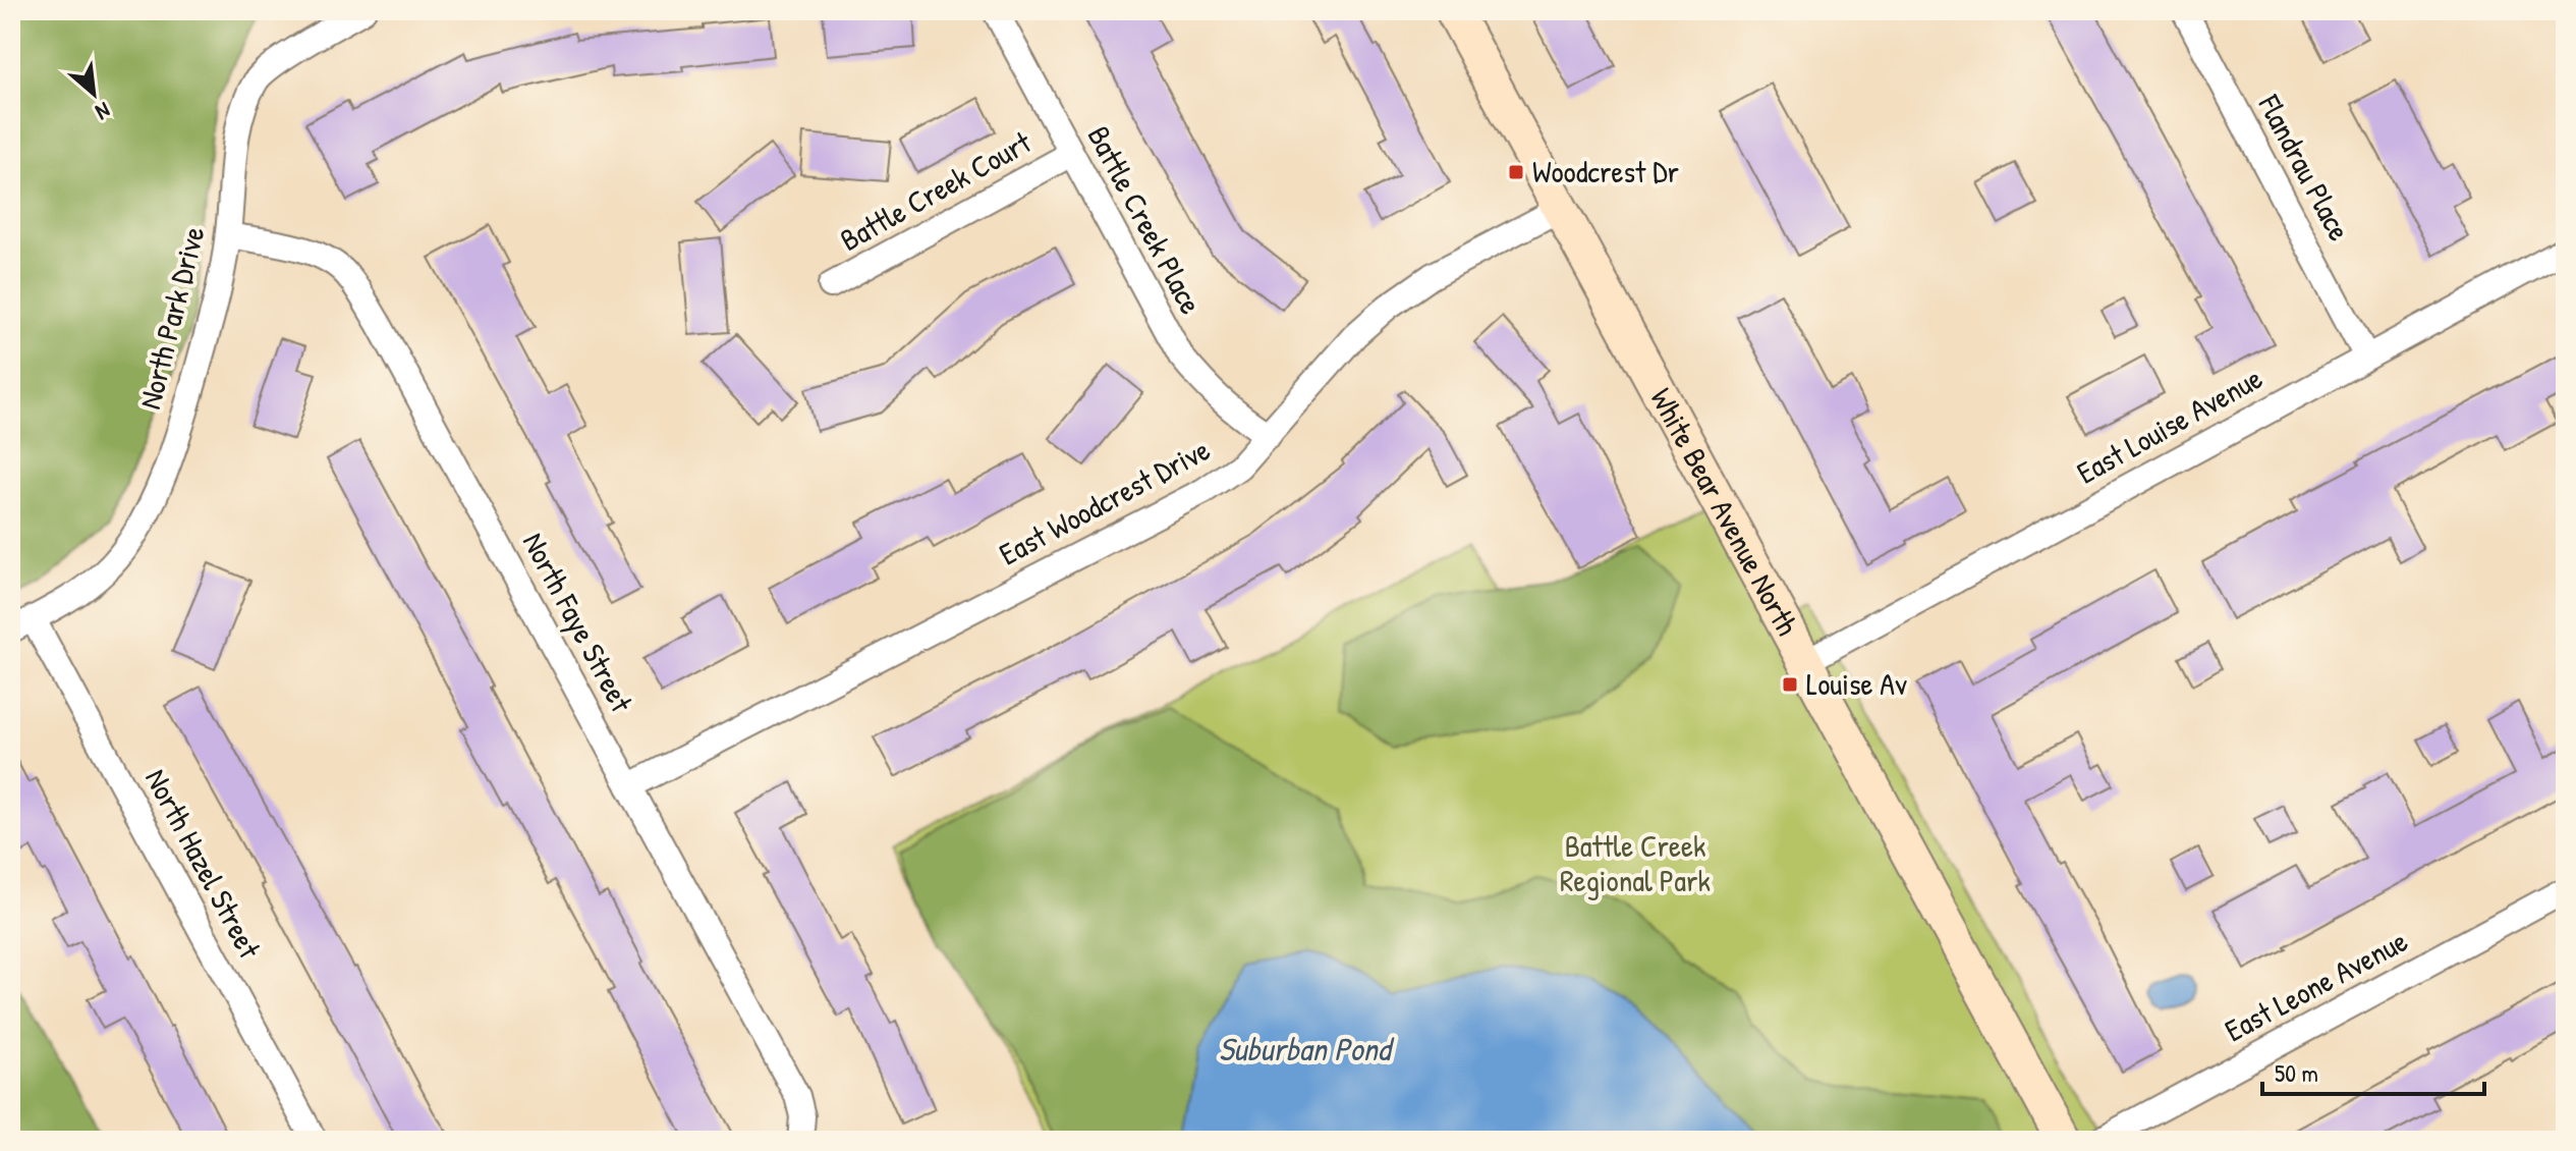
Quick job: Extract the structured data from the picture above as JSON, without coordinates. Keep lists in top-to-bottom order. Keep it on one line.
{"streets":{"street":["Flandrau Place","Battle Creek Court","Battle Creek Place","North Park Drive","East Louise Avenue","East Woodcrest Drive","White Bear Avenue North","North Faye Street","North Hazel Street","East Leone Avenue"]},"crossings":[["Flandrau Place","East Louise Avenue"],["Battle Creek Court","Battle Creek Place"],["Battle Creek Place","East Woodcrest Drive"],["North Park Drive","North Faye Street"],["North Park Drive","North Hazel Street"],["East Louise Avenue","White Bear Avenue North"],["East Woodcrest Drive","White Bear Avenue North"],["East Woodcrest Drive","North Faye Street"]],"water":["Suburban Pond"],"parks":["Battle Creek Regional Park"],"places":{"transit":["Woodcrest Dr","Louise Av"]},"scale_bar":"50 m","north":"bottom right"}
